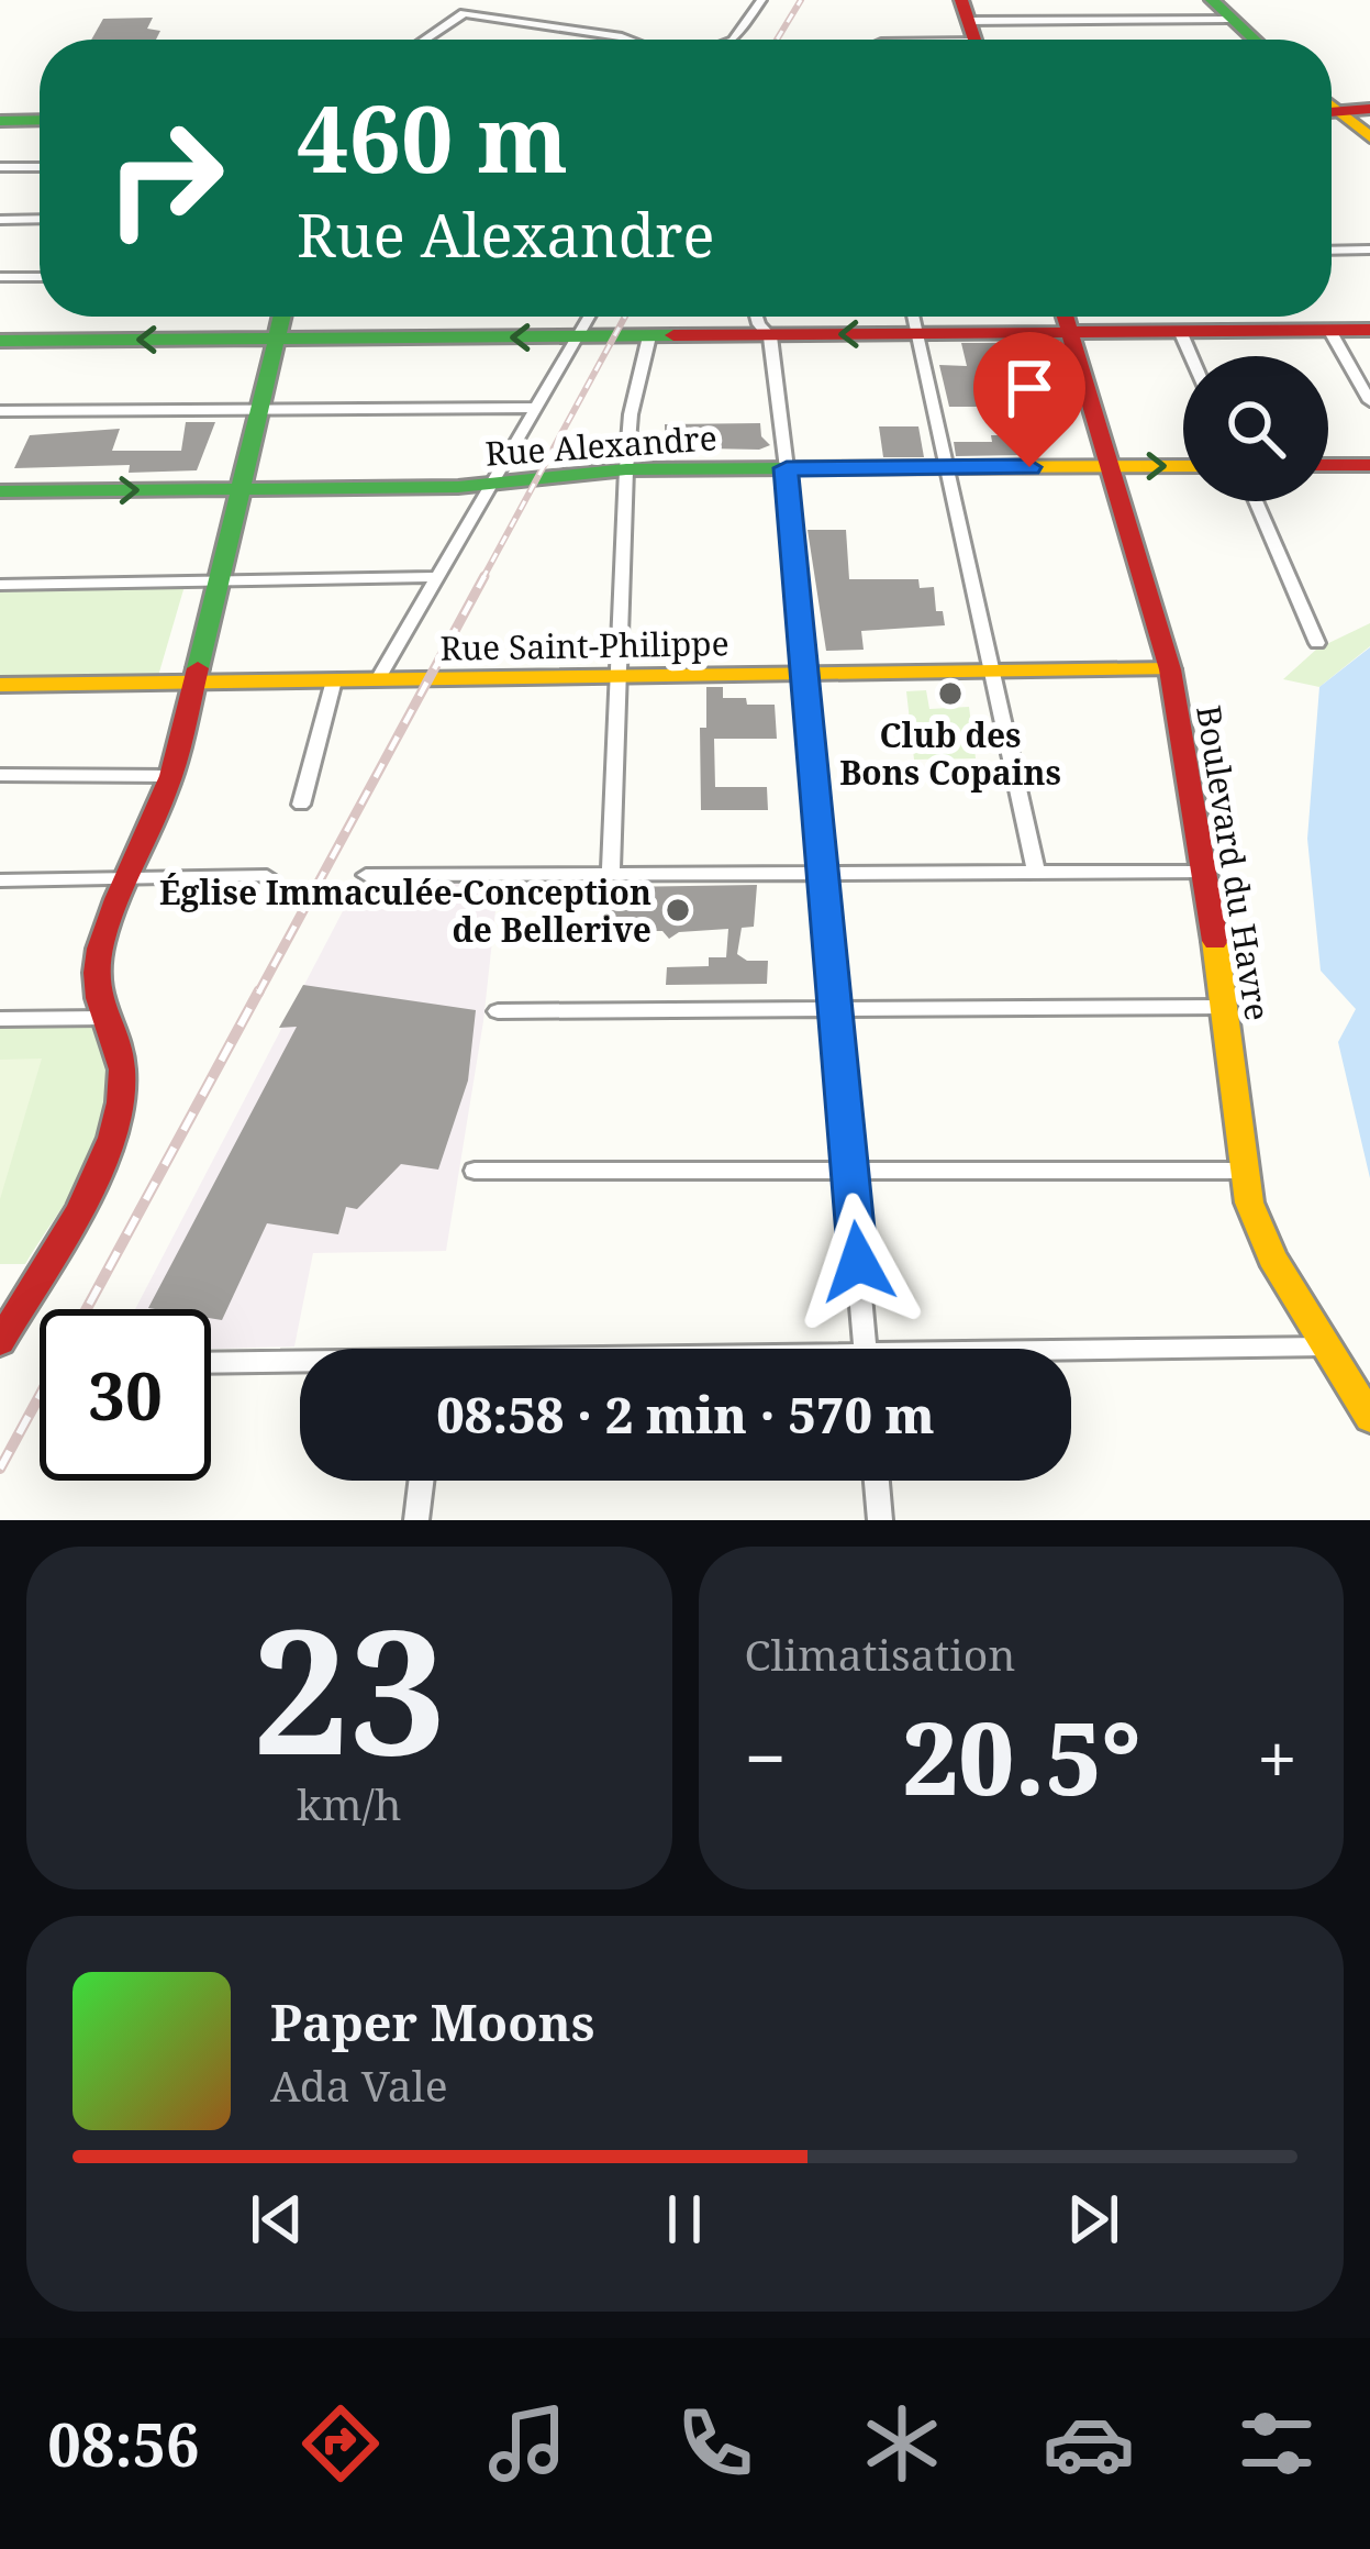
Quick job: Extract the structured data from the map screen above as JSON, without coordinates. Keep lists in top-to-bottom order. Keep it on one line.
{"streets":{"street":["Rue Alexandre","Rue Saint-Philippe","Boulevard du Havre"]},"crossings":[["Rue Alexandre","Boulevard du Havre"],["Rue Saint-Philippe","Boulevard du Havre"]],"places":["Club des Bons Copains","Église Immaculée-Conception de Bellerive"],"page":{"turn":["460 m","Rue Alexandre"],"limit":"30","trip":"08:58 · 2 min · 570 m","tile":[["23","km/h"],"Climatisation"],"heat":["−","20.5°","+"],"song":["Paper Moons","Ada Vale"],"tabs":"08:56"}}
